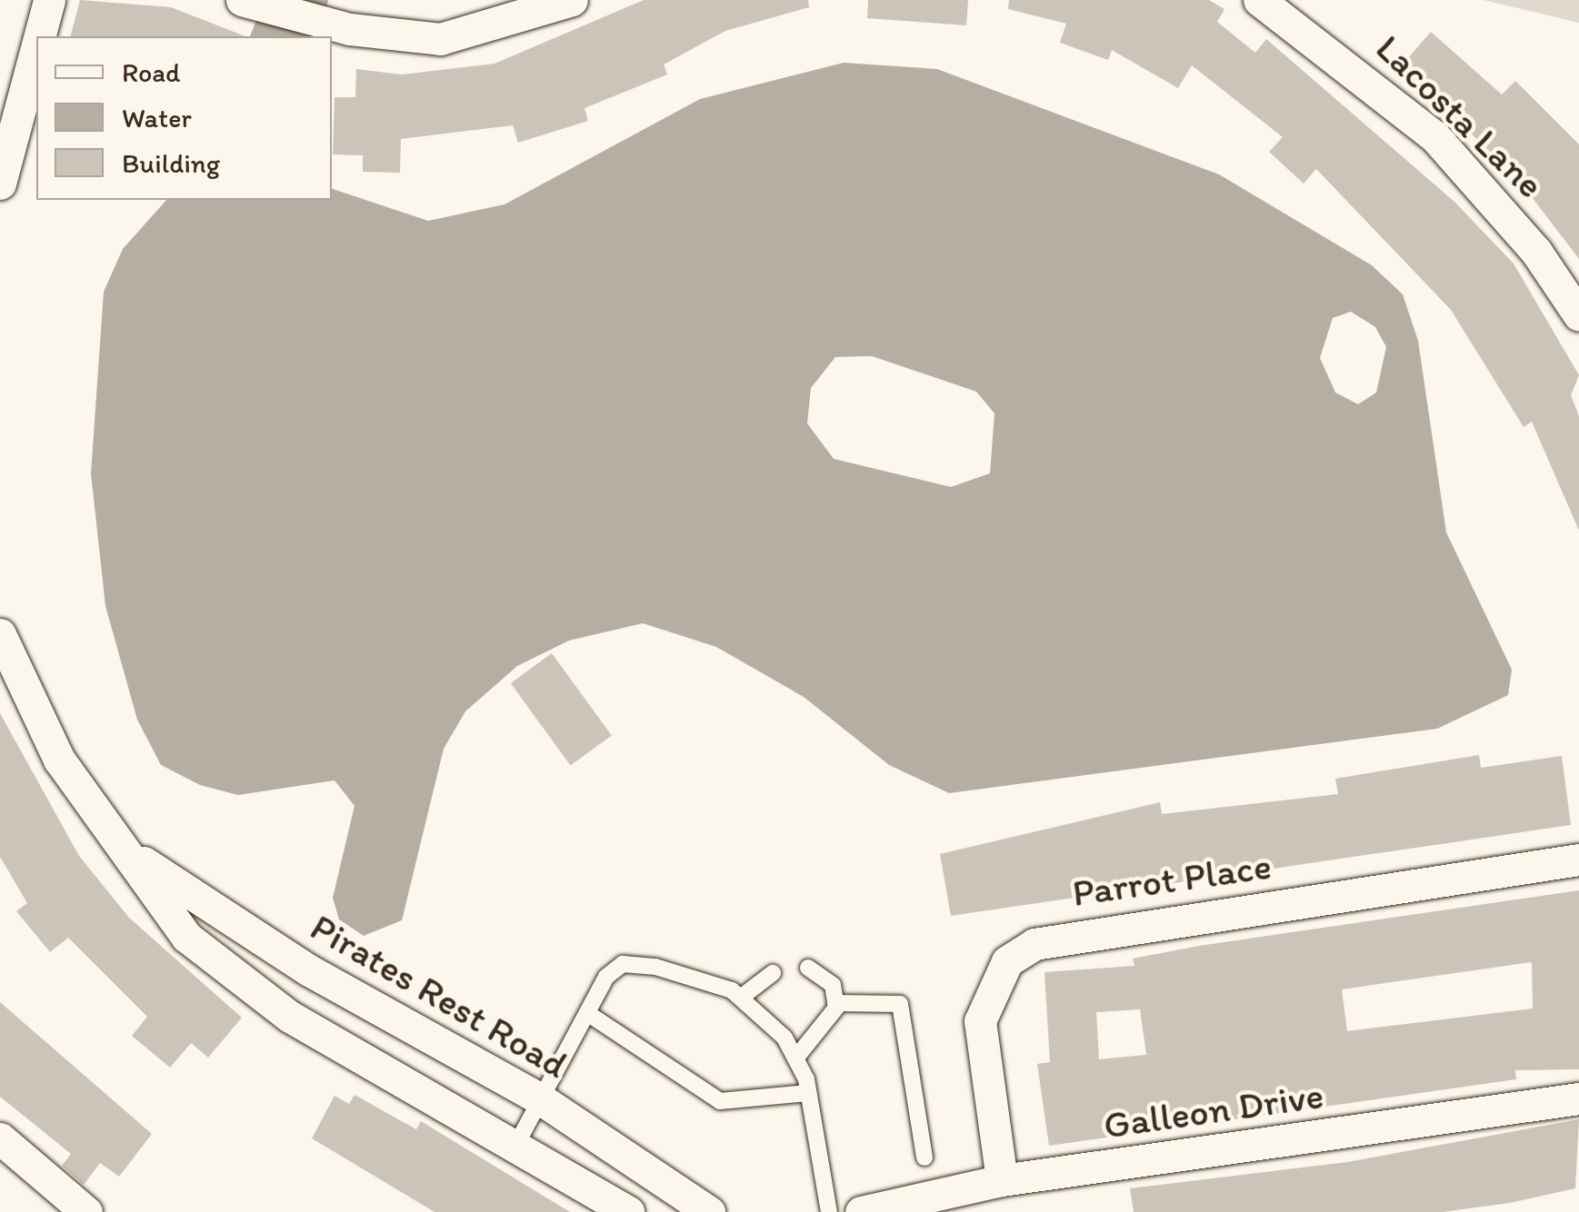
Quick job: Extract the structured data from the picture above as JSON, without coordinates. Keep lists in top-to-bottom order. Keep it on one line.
{"streets":{"street":["Lacosta Lane","Parrot Place","Pirates Rest Road","Galleon Drive"]},"crossings":[["Parrot Place","Galleon Drive"]],"legend":["Road","Water","Building"]}
